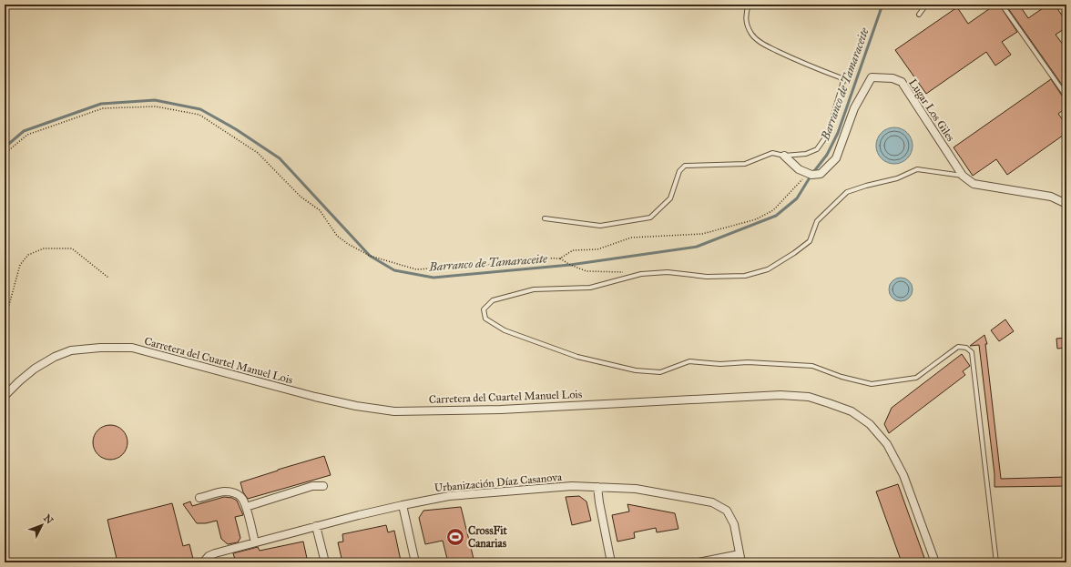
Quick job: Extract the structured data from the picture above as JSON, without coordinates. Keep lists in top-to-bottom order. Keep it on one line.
{"streets":{"street":["Lugar Los Giles","Carretera del Cuartel Manuel Lois","Urbanización Díaz Casanova"]},"water":["Barranco de Tamaraceite"],"places":{"sports":["CrossFit Canarias"]},"north":"top right"}
